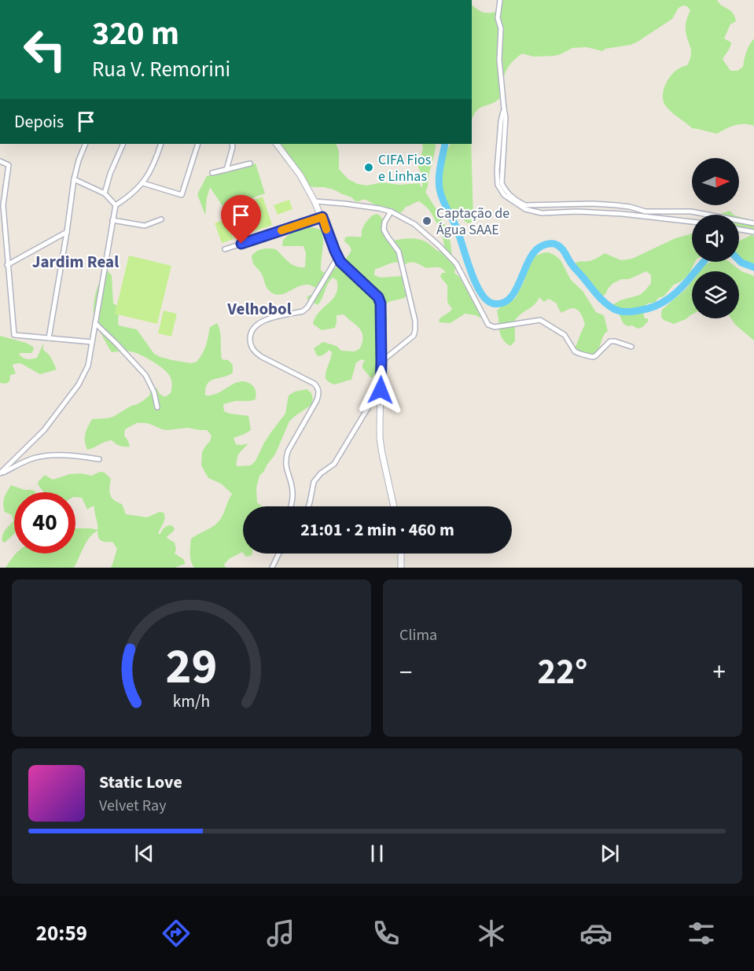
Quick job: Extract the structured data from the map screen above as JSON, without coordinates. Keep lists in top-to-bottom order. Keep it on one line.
{"districts":["Jardim Real","Velhobol"],"places":["CIFA Fios e Linhas","Captação de Água SAAE"],"north":"right","page":{"turn":["320 m","Rua V. Remorini"],"then":"Depois","limit":"40","trip":"21:01 · 2 min · 460 m","tile":"Clima","heat":["−","22°","+"],"song":["Static Love","Velvet Ray"],"tabs":"20:59","gauge":["29","km/h"]}}
